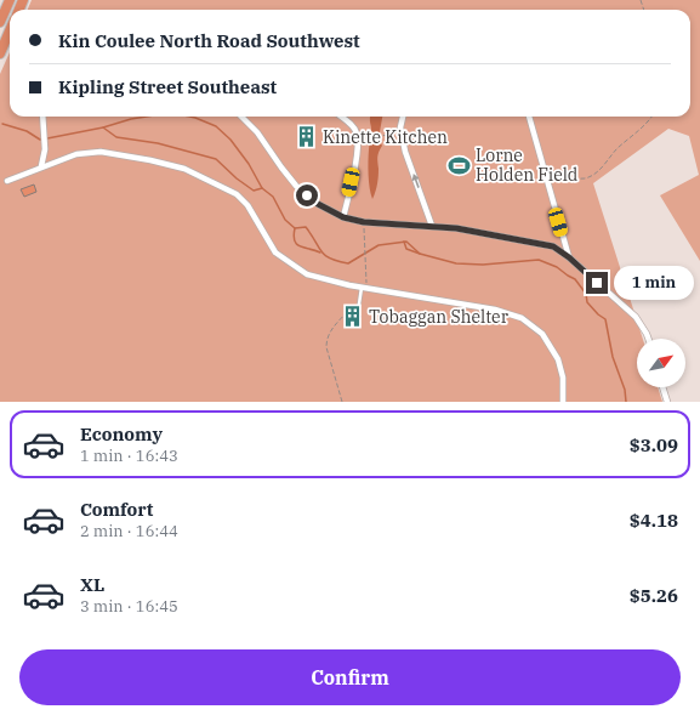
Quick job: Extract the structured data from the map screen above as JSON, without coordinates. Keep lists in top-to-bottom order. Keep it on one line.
{"places":{"building":["Kinette Kitchen","Tobaggan Shelter"],"sports":["Lorne Holden Field"]},"north":"top right","page":{"banner":["Kin Coulee North Road Southwest","Kipling Street Southeast"],"bubble":"1 min","list":[{"name":"Economy","note":"1 min · 16:43","value":"$3.09"},{"name":"Comfort","note":"2 min · 16:44","value":"$4.18"},{"name":"XL","note":"3 min · 16:45","value":"$5.26"}],"buttons":"Confirm"}}
